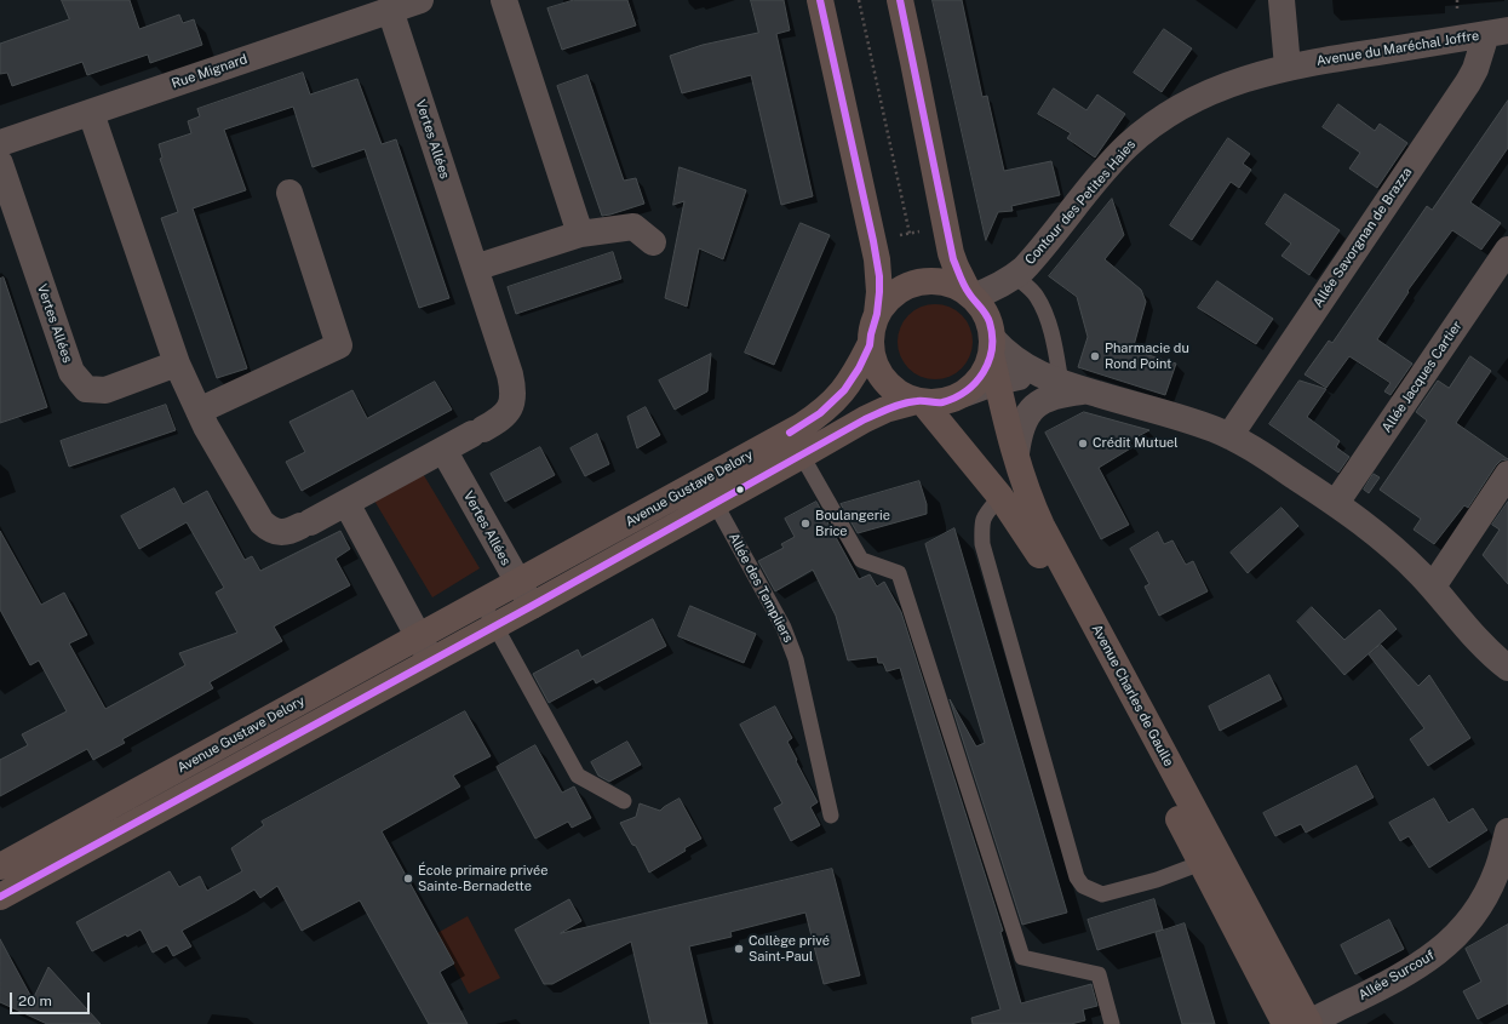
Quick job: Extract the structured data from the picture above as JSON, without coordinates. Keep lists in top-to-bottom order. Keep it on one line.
{"streets":{"main road":["Avenue Gustave Delory","Avenue Charles de Gaulle"],"street":["Avenue du Maréchal Joffre","Rue Mignard","Vertes Allées","Contour des Petites Haies","Allée Savorgnan de Brazza","Allée Jacques Cartier","Allée Surcouf"],"lane":["Allée des Templiers"]},"crossings":[["Avenue du Maréchal Joffre","Contour des Petites Haies"],["Avenue du Maréchal Joffre","Allée Savorgnan de Brazza"],["Rue Mignard","Vertes Allées"],["Vertes Allées","Avenue Gustave Delory"],["Contour des Petites Haies","Avenue Gustave Delory"],["Contour des Petites Haies","Avenue Charles de Gaulle"],["Avenue Gustave Delory","Allée des Templiers"],["Avenue Gustave Delory","Avenue Charles de Gaulle"],["Avenue Charles de Gaulle","Allée Surcouf"]],"places":["Pharmacie du Rond Point","Crédit Mutuel","Boulangerie Brice","École primaire privée Sainte-Bernadette","Collège privé Saint-Paul"],"scale_bar":"20 m"}
